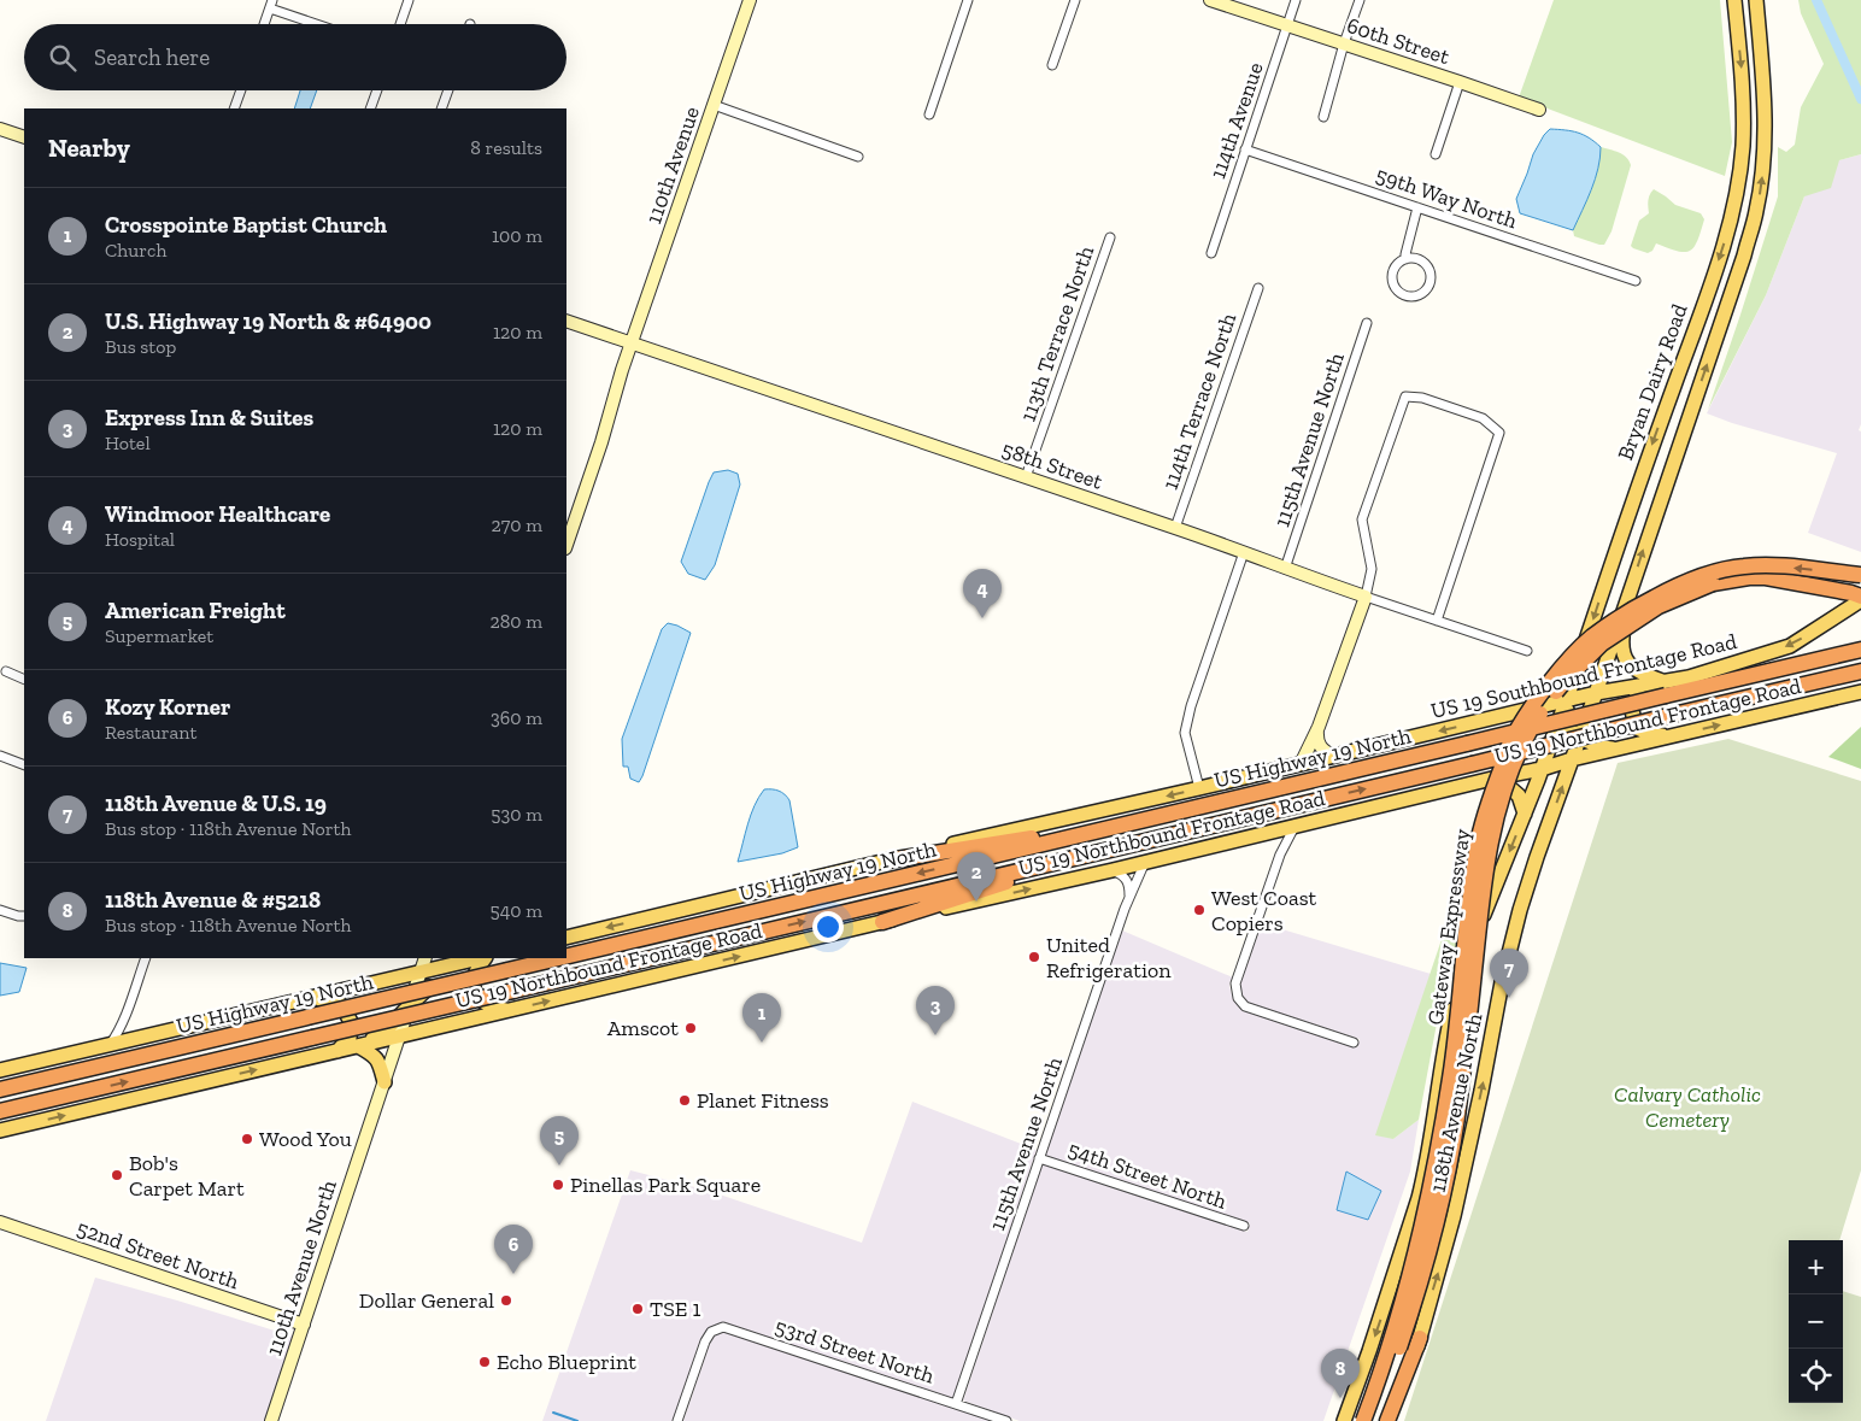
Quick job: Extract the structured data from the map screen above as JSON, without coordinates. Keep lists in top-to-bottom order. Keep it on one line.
{"streets":{"highway":["US Highway 19 North","Gateway Expressway"],"main road":["Bryan Dairy Road","US 19 Southbound Frontage Road","US 19 Northbound Frontage Road","118th Avenue North"],"street":["60th Street","114th Avenue","110th Avenue","59th Way North","113th Terrace North","114th Terrace North","115th Avenue North","58th Street","54th Street North","52nd Street North","110th Avenue North","53rd Street North"]},"crossings":[["60th Street","114th Avenue"],["114th Avenue","59th Way North"],["110th Avenue","58th Street"],["113th Terrace North","58th Street"],["Bryan Dairy Road","US 19 Southbound Frontage Road"],["Bryan Dairy Road","US 19 Northbound Frontage Road"],["Bryan Dairy Road","118th Avenue North"],["114th Terrace North","58th Street"],["115th Avenue North","58th Street"],["115th Avenue North","US 19 Northbound Frontage Road"],["115th Avenue North","54th Street North"],["115th Avenue North","53rd Street North"],["US 19 Southbound Frontage Road","US Highway 19 North"],["US 19 Southbound Frontage Road","Gateway Expressway"],["US 19 Northbound Frontage Road","118th Avenue North"],["US 19 Northbound Frontage Road","110th Avenue North"],["52nd Street North","110th Avenue North"]],"one_way":["US 19 Southbound Frontage Road","US 19 Northbound Frontage Road","Gateway Expressway"],"parks":["Calvary Catholic Cemetery"],"places":["West Coast Copiers","United Refrigeration","Amscot","Planet Fitness","Wood You","Bob's Carpet Mart","Pinellas Park Square","Dollar General","TSE 1","Echo Blueprint"],"page":{"search":"Search here","heading":["Nearby","8 results"],"list":[{"mark":"1","name":"Crosspointe Baptist Church","note":"Church","value":"100 m"},{"mark":"2","name":"U.S. Highway 19 North & #64900","note":"Bus stop","value":"120 m"},{"mark":"3","name":"Express Inn & Suites","note":"Hotel","value":"120 m"},{"mark":"4","name":"Windmoor Healthcare","note":"Hospital","value":"270 m"},{"mark":"5","name":"American Freight","note":"Supermarket","value":"280 m"},{"mark":"6","name":"Kozy Korner","note":"Restaurant","value":"360 m"},{"mark":"7","name":"118th Avenue & U.S. 19","note":"Bus stop · 118th Avenue North","value":"530 m"},{"mark":"8","name":"118th Avenue & #5218","note":"Bus stop · 118th Avenue North","value":"540 m"}],"pins":["4","2","7","3","1","5","6","8"],"map_buttons":["+","−"]}}
